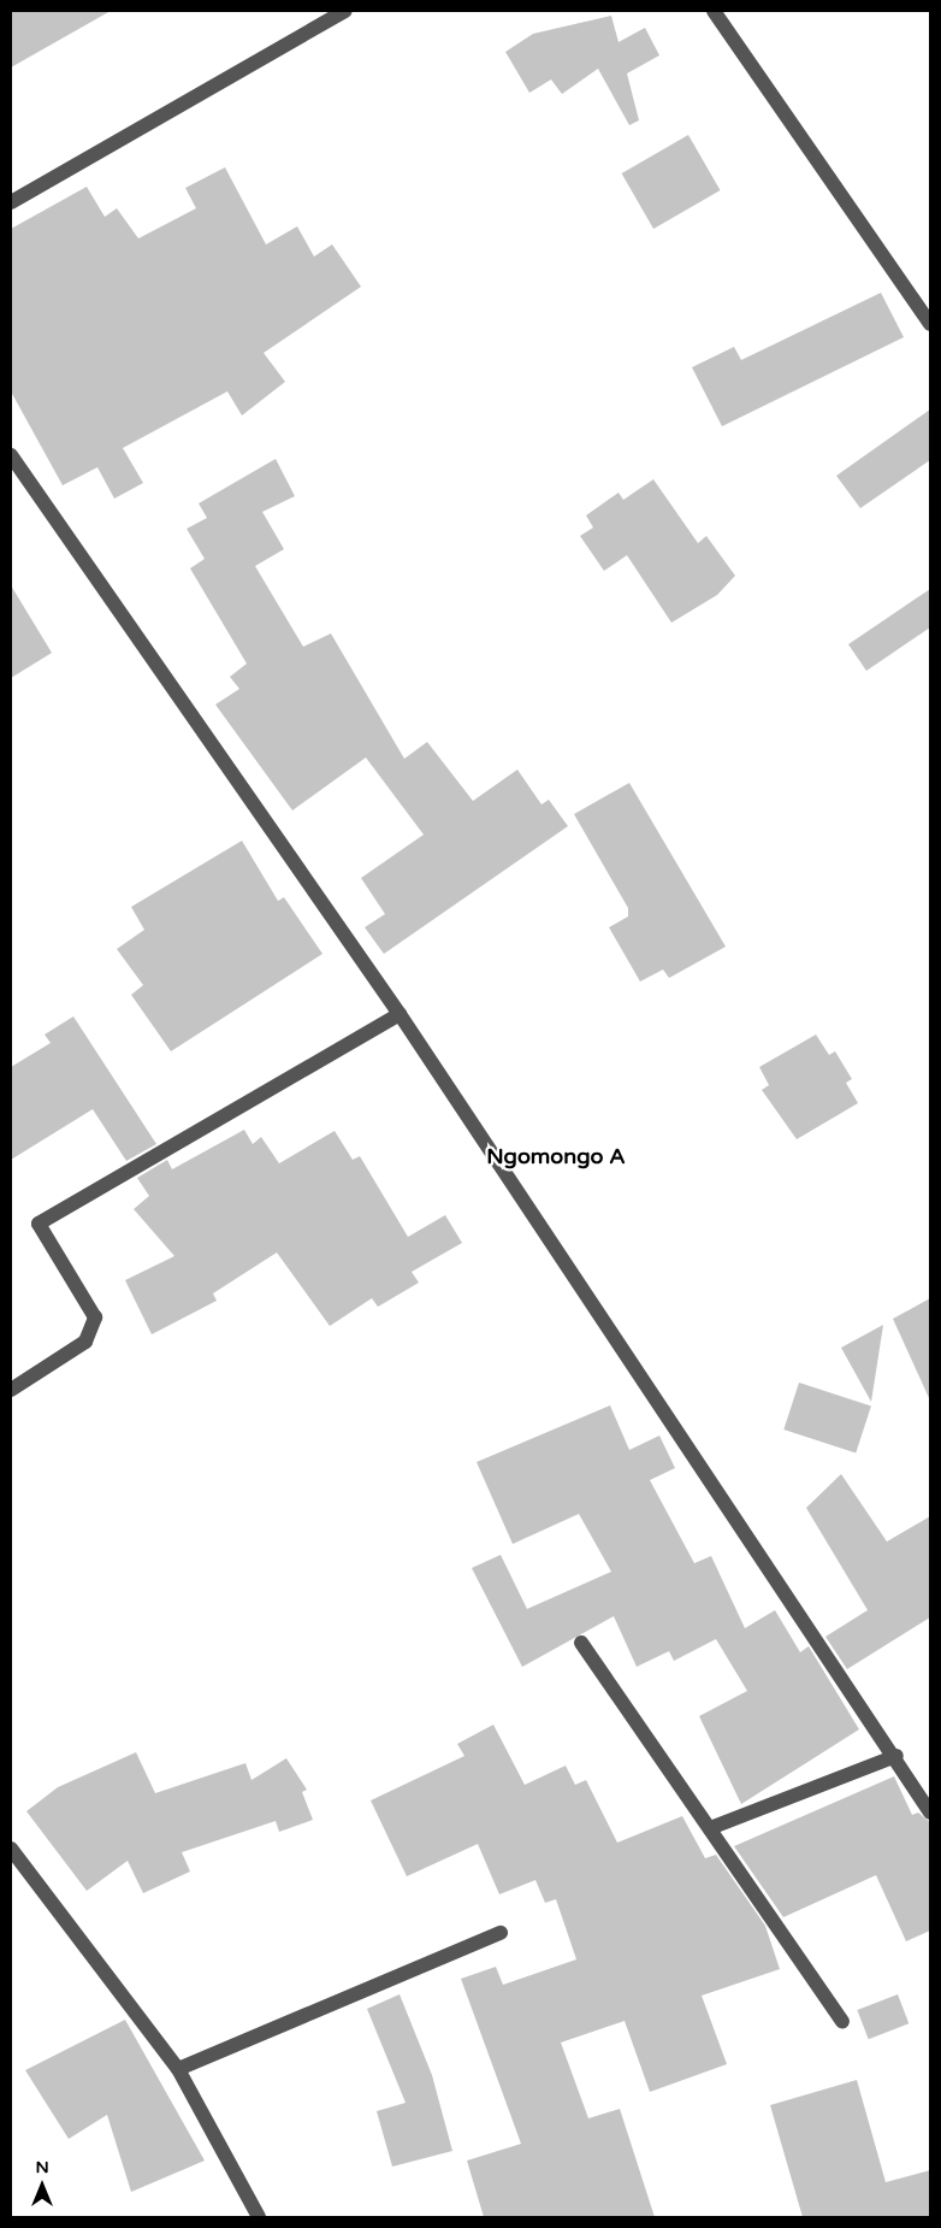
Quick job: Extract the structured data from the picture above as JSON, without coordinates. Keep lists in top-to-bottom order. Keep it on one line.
{"districts":["Ngomongo A"],"north":"top"}
